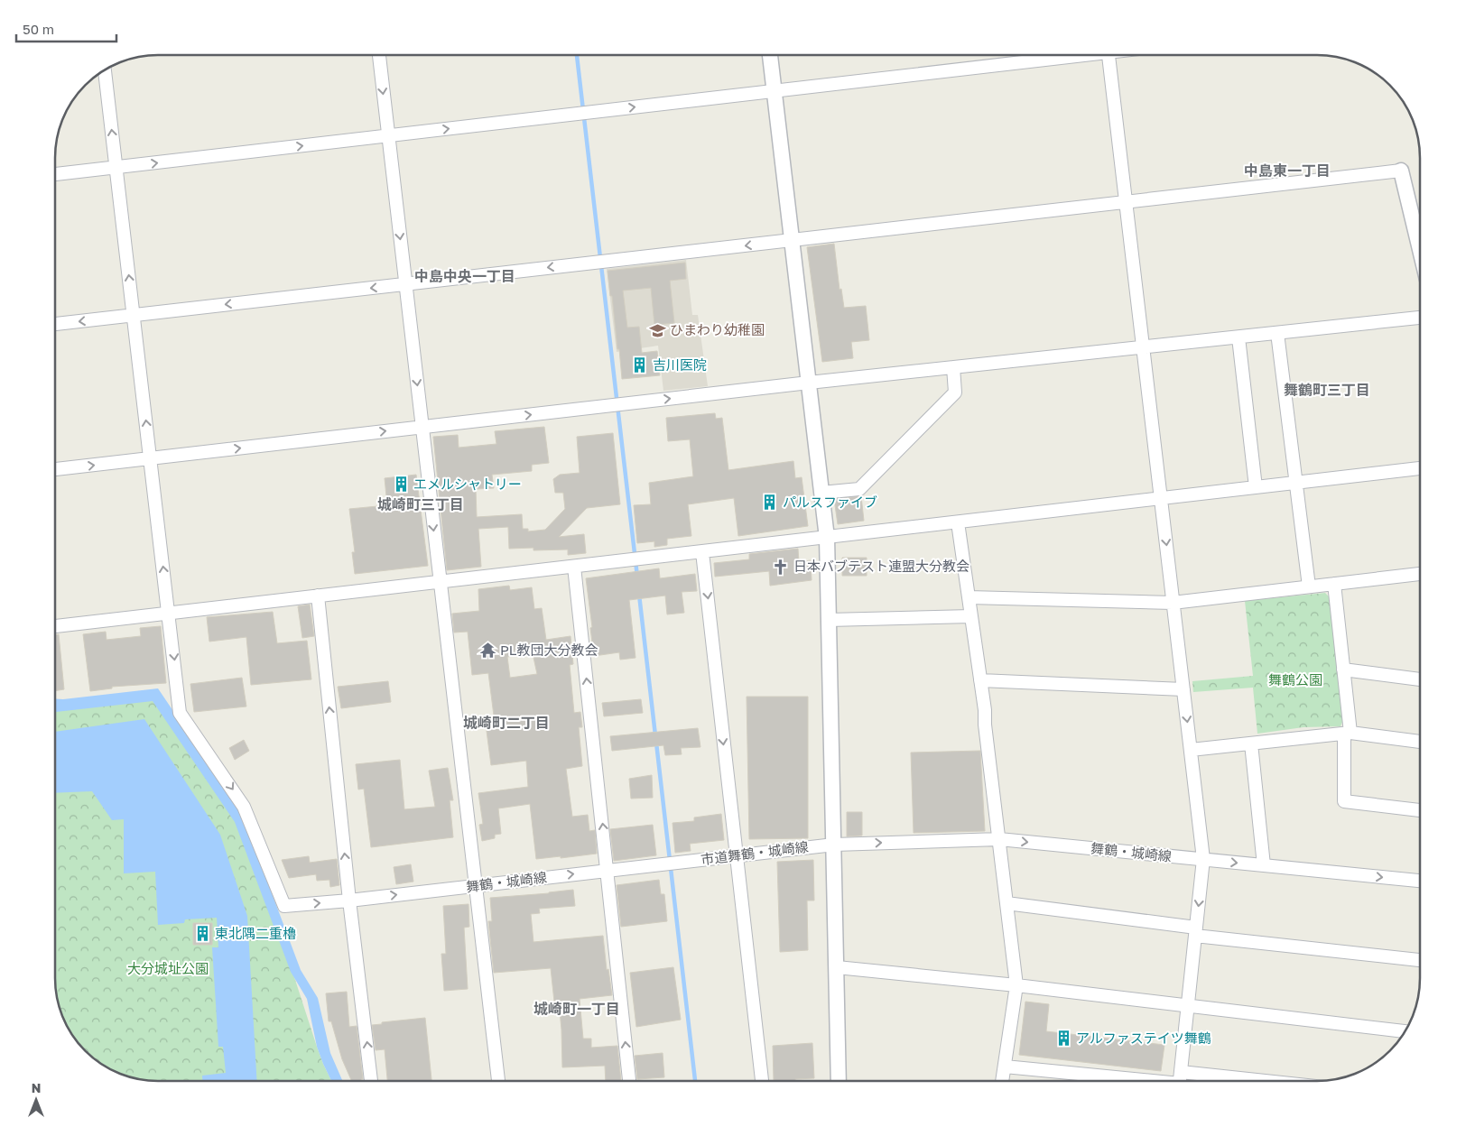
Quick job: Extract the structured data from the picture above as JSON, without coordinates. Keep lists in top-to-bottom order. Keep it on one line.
{"streets":{"street":["舞鶴・城崎線","市道舞鶴・城崎線"]},"crossings":[["舞鶴・城崎線","市道舞鶴・城崎線"]],"districts":["中島東一丁目","中島中央一丁目","舞鶴町三丁目","城崎町三丁目","城崎町二丁目","城崎町一丁目"],"parks":["舞鶴公園","大分城址公園"],"places":{"school or university":["ひまわり幼稚園"],"building":["吉川医院","エメルシャトリー","パルスファイブ","東北隅二重櫓","アルファステイツ舞鶴"],"church":["日本バブテスト連盟大分教会"],"temple":["PL教団大分教会"]},"scale_bar":"50 m","north":"top"}
